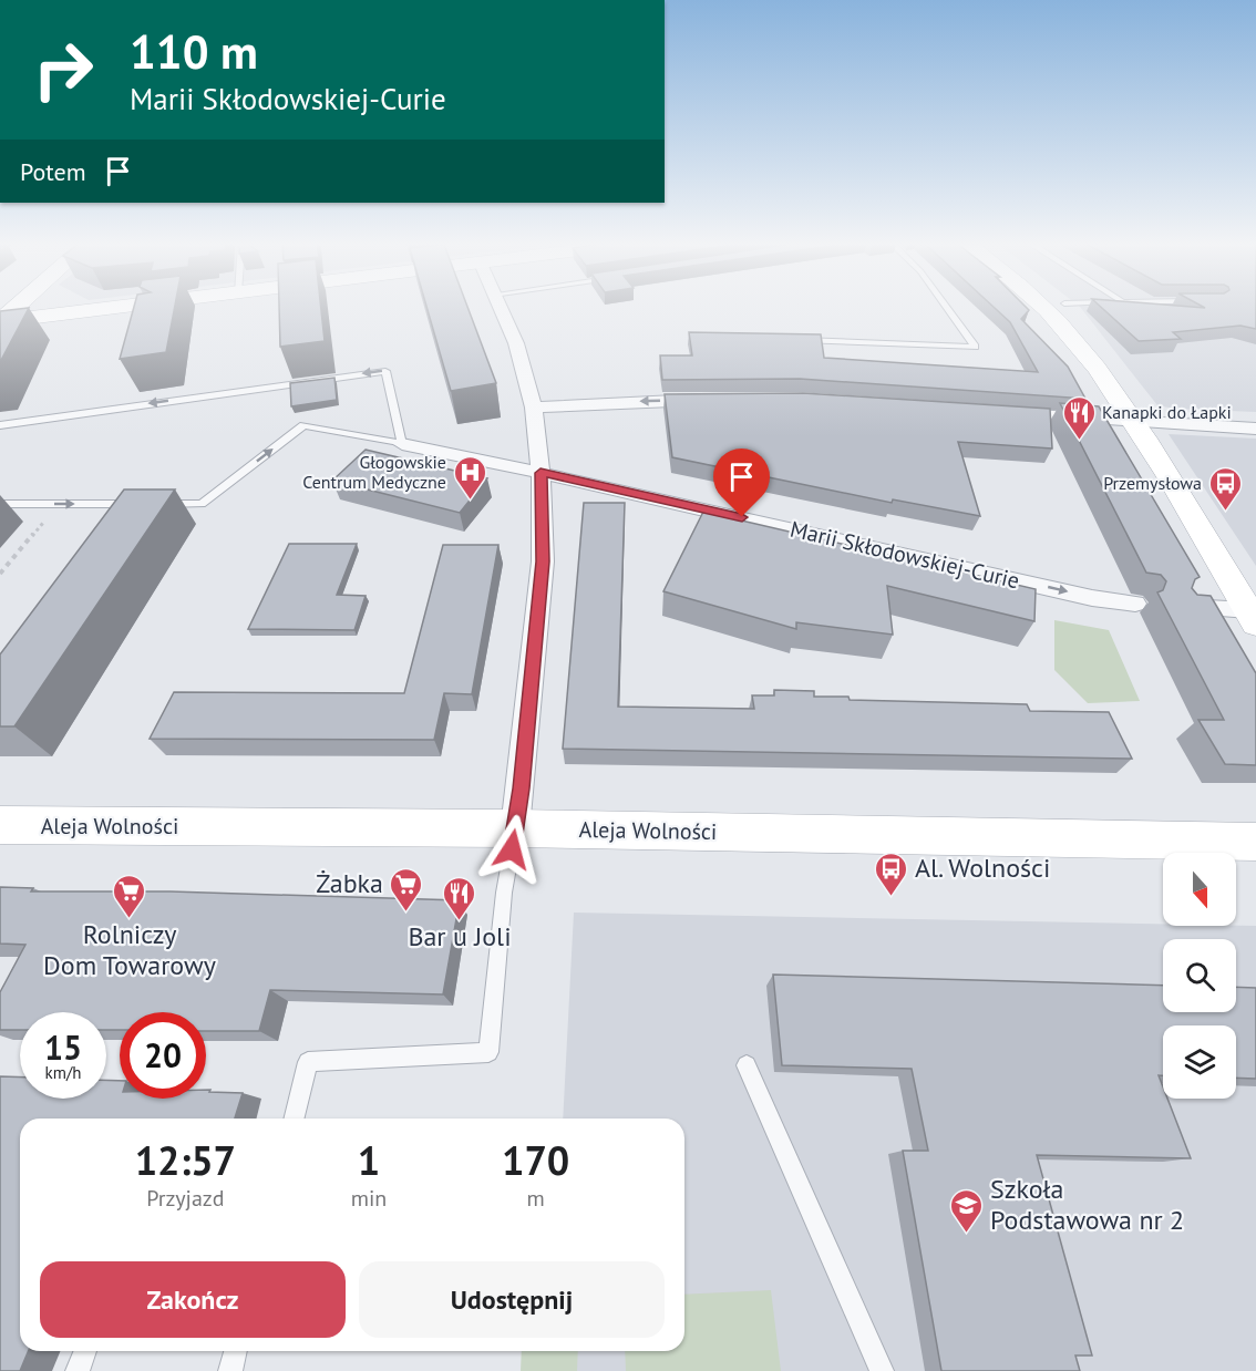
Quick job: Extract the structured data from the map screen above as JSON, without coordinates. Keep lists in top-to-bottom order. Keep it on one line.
{"streets":{"street":["Marii Skłodowskiej-Curie","Aleja Wolności"]},"places":{"restaurant":["Kanapki do Łapki","Bar u Joli"],"hospital":["Głogowskie Centrum Medyczne"],"bus stop":["Przemysłowa","Al. Wolności"],"supermarket":["Żabka","Rolniczy Dom Towarowy"],"school or university":["Szkoła Podstawowa nr 2"]},"north":"bottom","page":{"turn":["110 m","Marii Skłodowskiej-Curie"],"then":"Potem","speed":"15 km/h","limit":"20","eta":["12:57","Przyjazd","1","min","170","m"],"buttons":["Zakończ","Udostępnij"]}}
